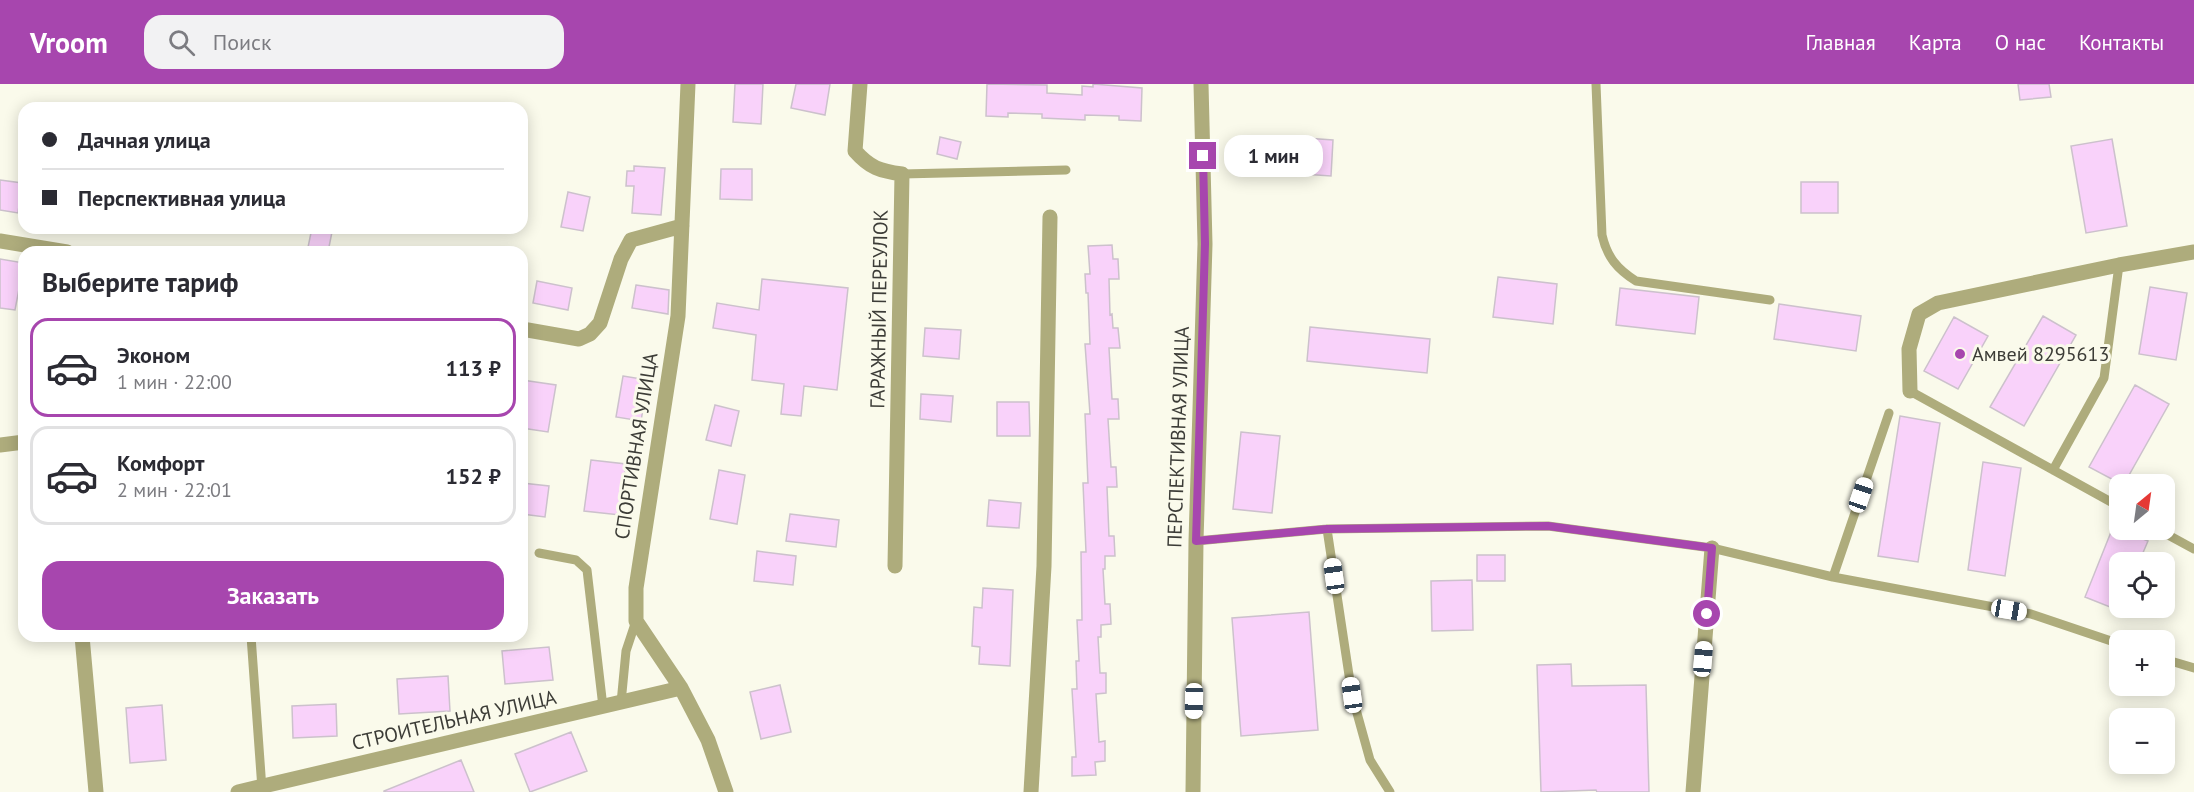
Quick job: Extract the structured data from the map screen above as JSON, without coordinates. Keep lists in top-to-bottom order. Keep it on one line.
{"streets":{"street":["ГАРАЖНЫЙ ПЕРЕУЛОК","ПЕРСПЕКТИВНАЯ УЛИЦА","СПОРТИВНАЯ УЛИЦА","СТРОИТЕЛЬНАЯ УЛИЦА"]},"places":["Амвей 8295613"],"north":"top right","page":{"header":"Vroom","search":"Поиск","nav":["Главная","Карта","О нас","Контакты"],"banner":["Дачная улица","Перспективная улица"],"bubble":"1 мин","heading":"Выберите тариф","list":[{"name":"Эконом","note":"1 мин · 22:00","value":"113 ₽"},{"name":"Комфорт","note":"2 мин · 22:01","value":"152 ₽"}],"map_buttons":["+","−"],"buttons":"Заказать"}}
